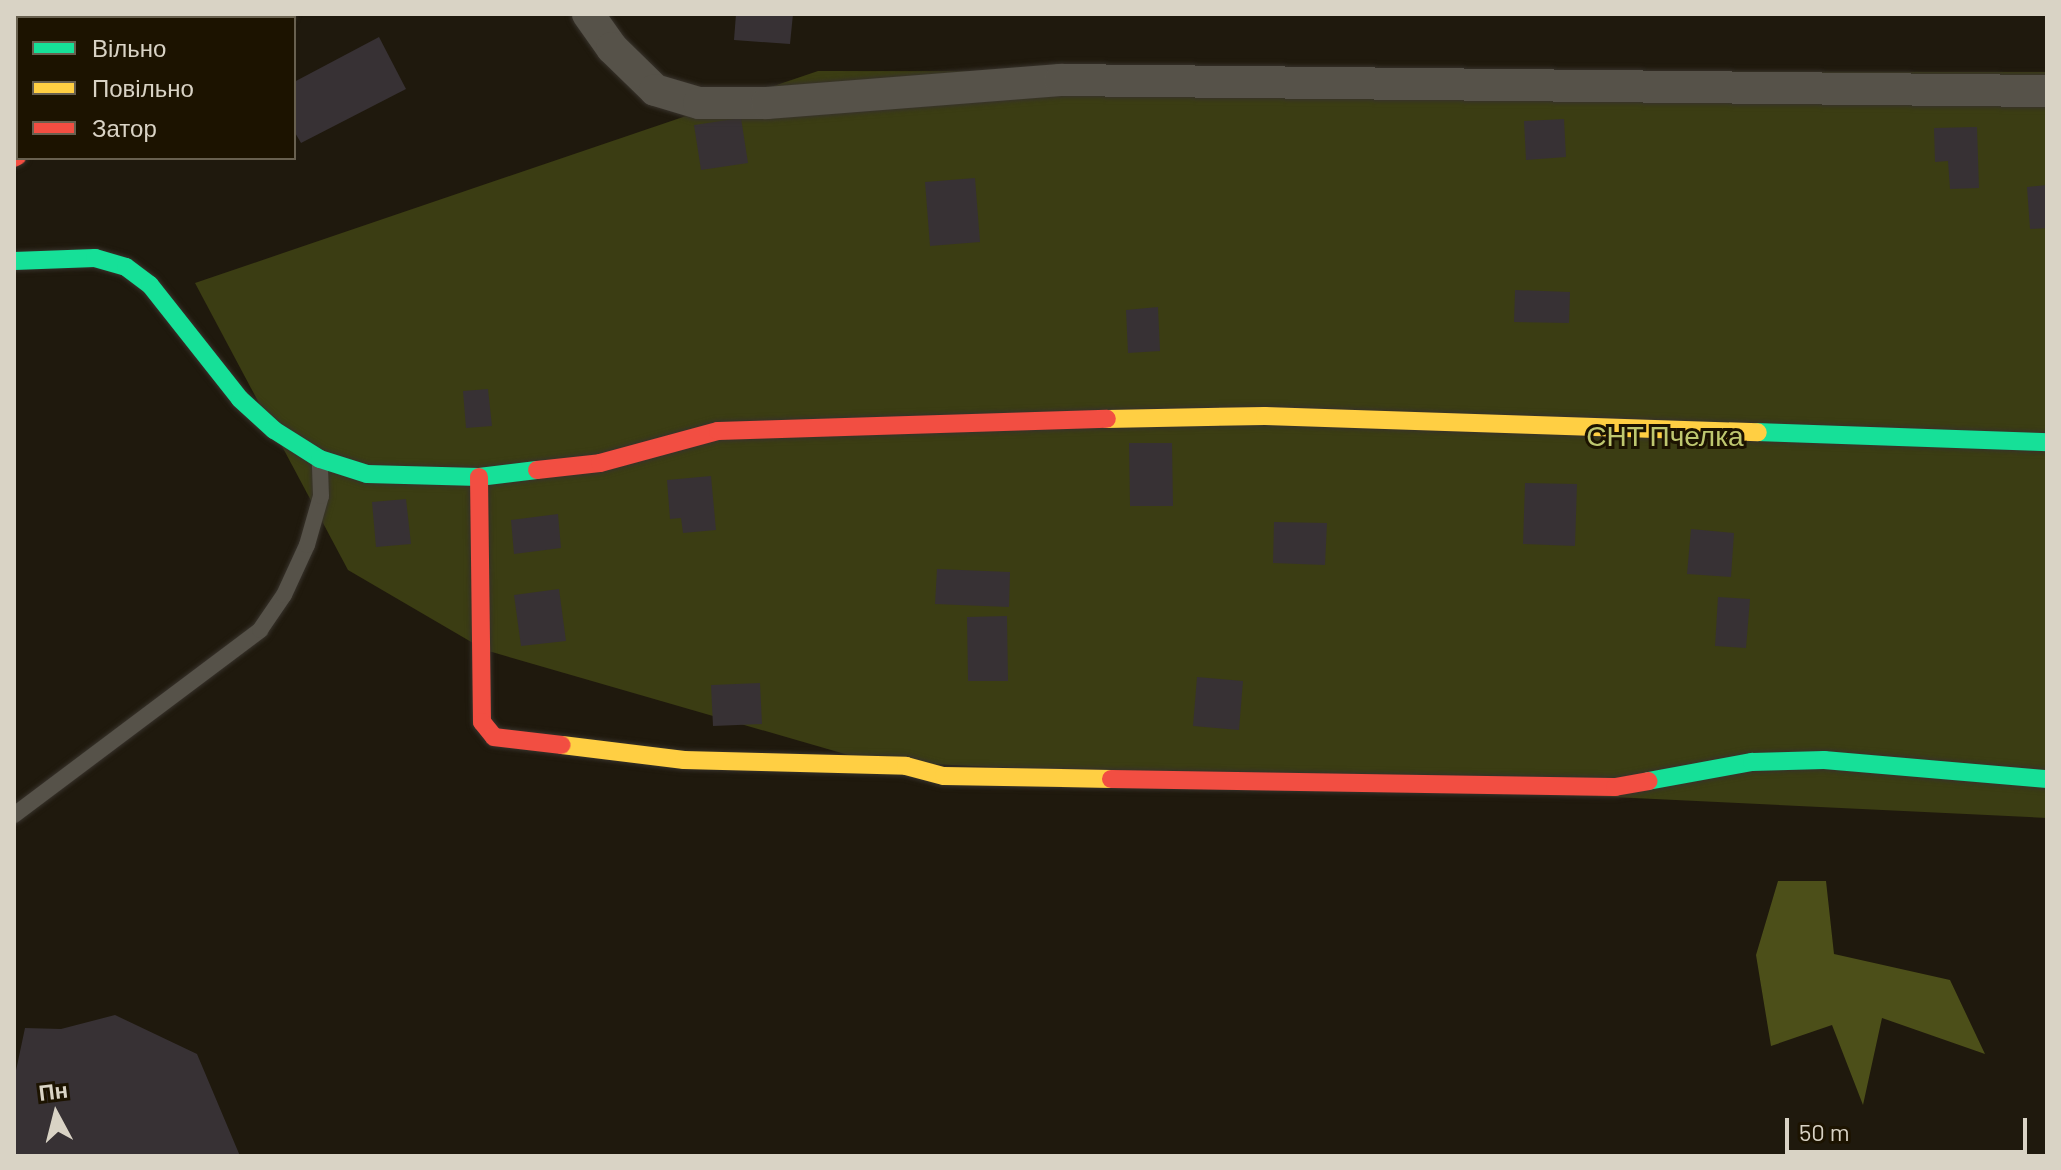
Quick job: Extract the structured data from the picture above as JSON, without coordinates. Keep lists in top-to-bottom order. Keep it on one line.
{"parks":["СНТ Пчелка"],"legend":["Вільно","Повільно","Затор"],"scale_bar":"50 m","north":"top"}
